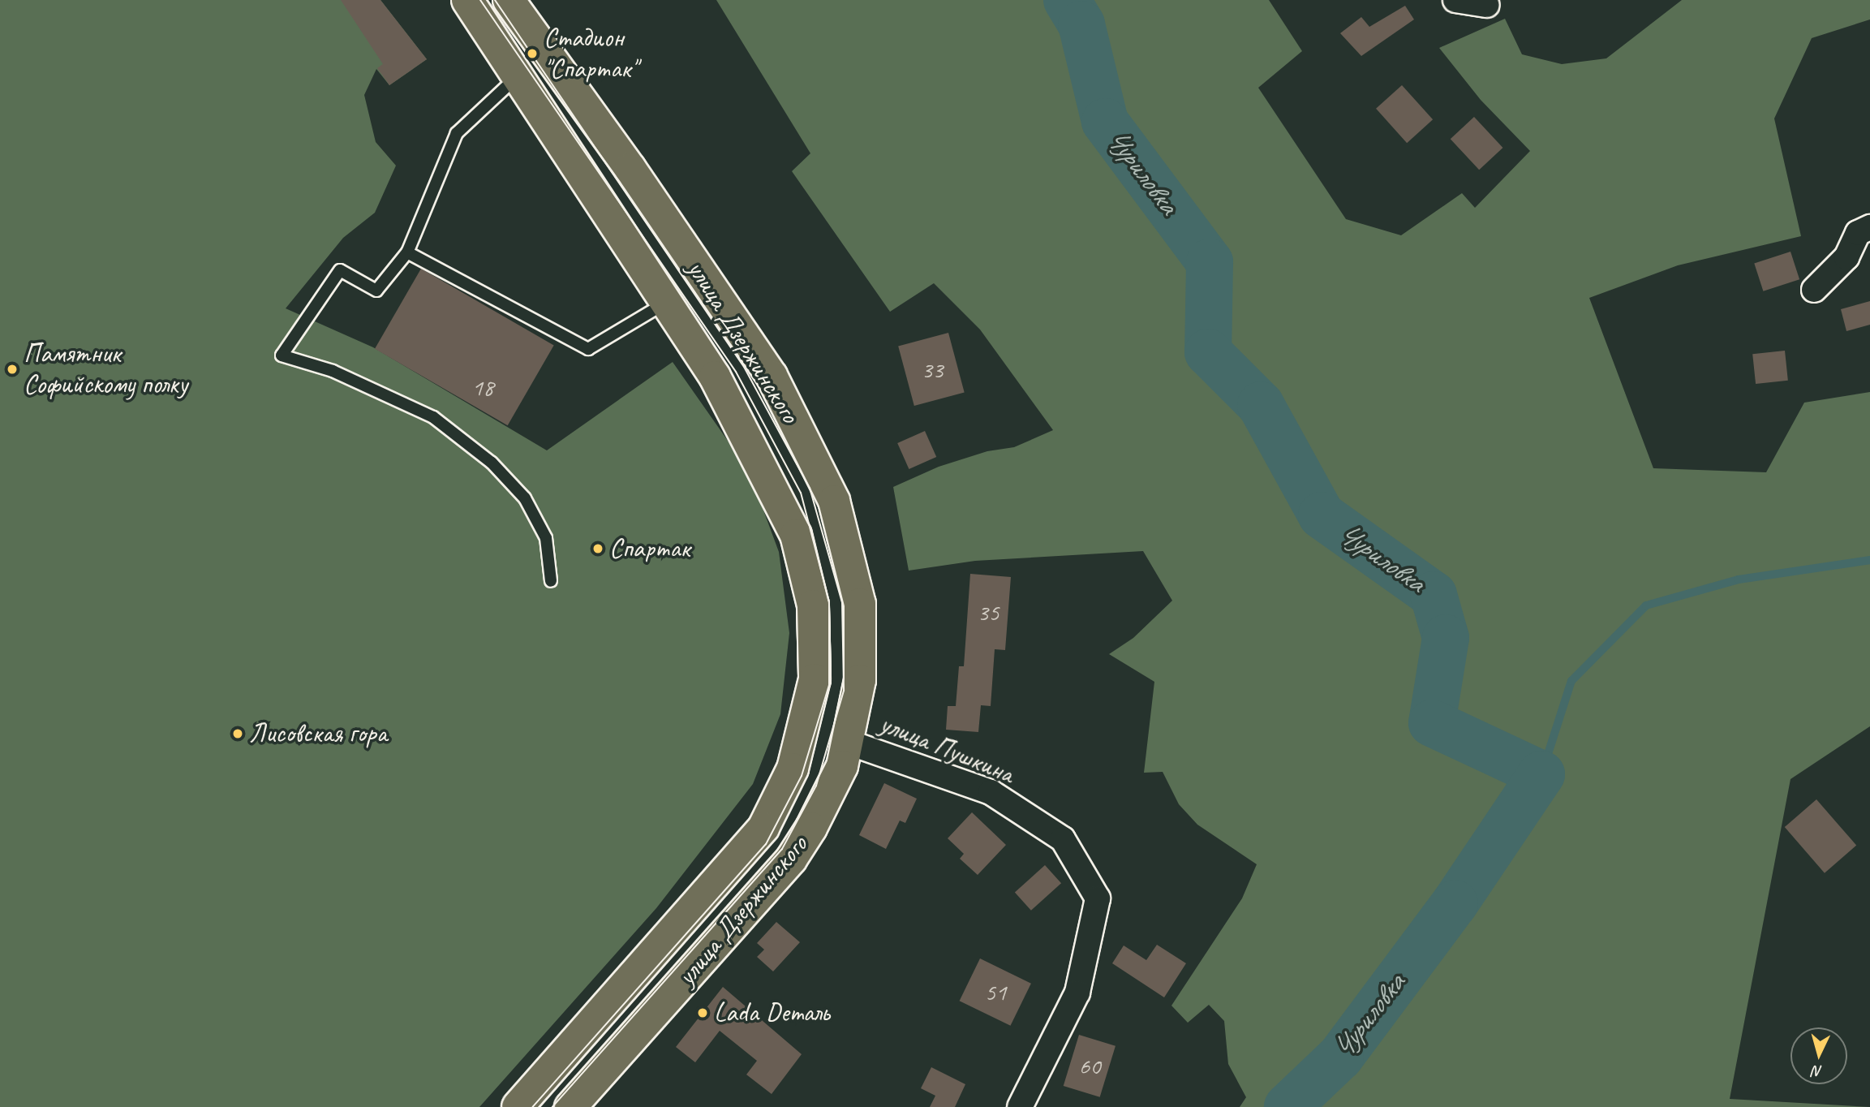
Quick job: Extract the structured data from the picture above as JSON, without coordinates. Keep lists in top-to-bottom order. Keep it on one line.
{"streets":{"main road":["улица Дзержинского"],"street":["улица Пушкина"]},"crossings":[["улица Дзержинского","улица Пушкина"]],"water":["Чуриловка"],"places":["Стадион \"Спартак\"","Памятник Софийскому полку","Спартак","Лисовская гора","Lada Dеталь"],"house_numbers":["33","18","35","51","60"],"north":"bottom"}
